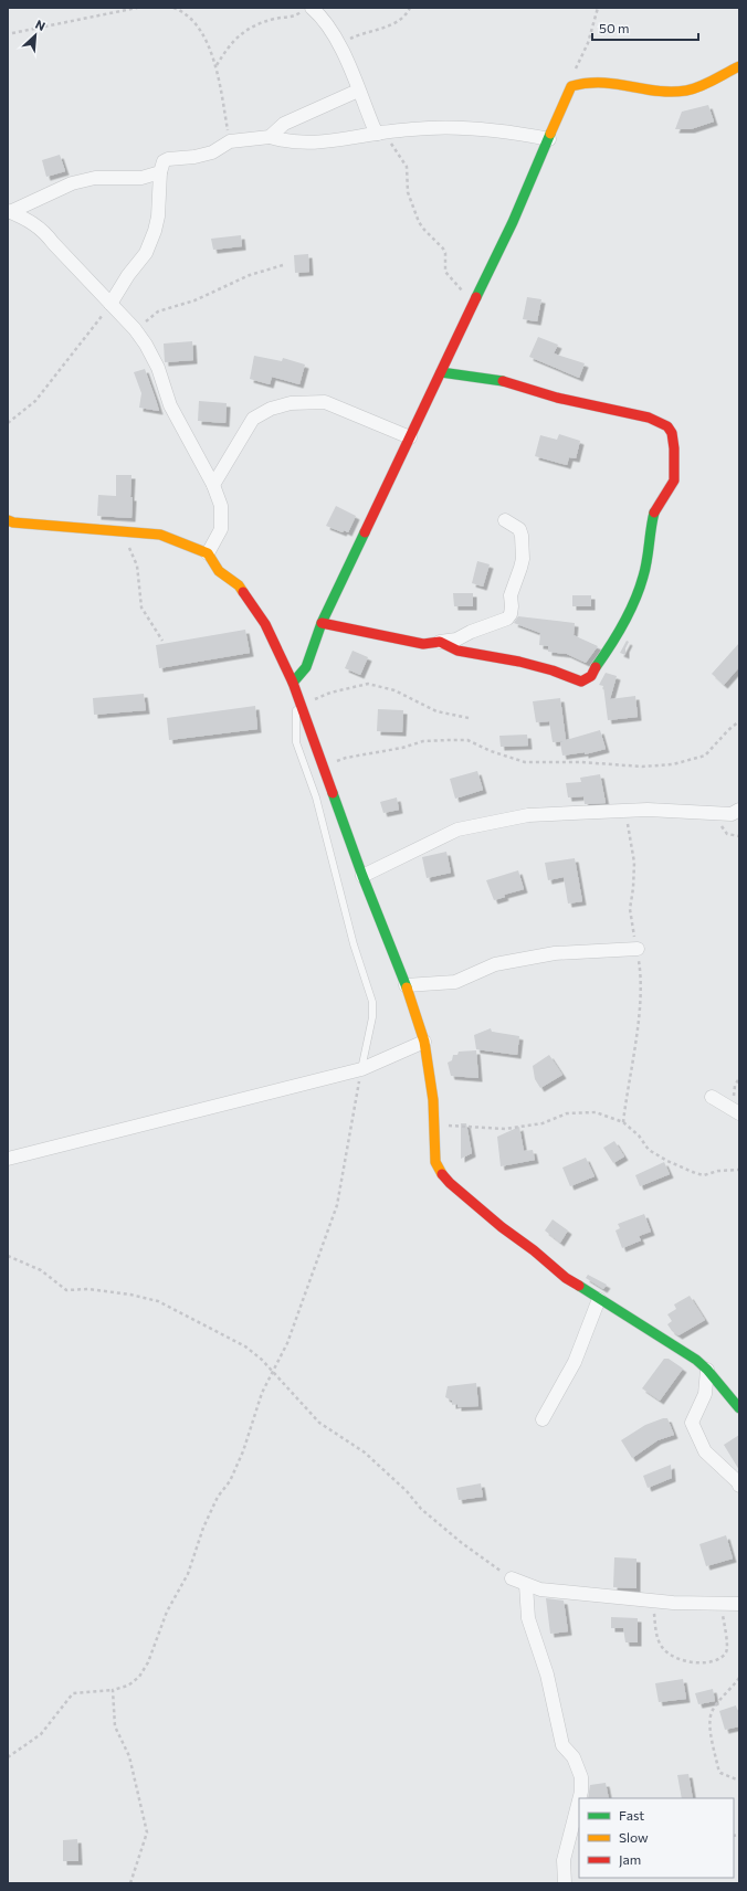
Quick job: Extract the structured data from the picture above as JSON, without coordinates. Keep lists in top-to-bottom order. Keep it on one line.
{"legend":["Fast","Slow","Jam"],"scale_bar":"50 m","north":"top right"}
